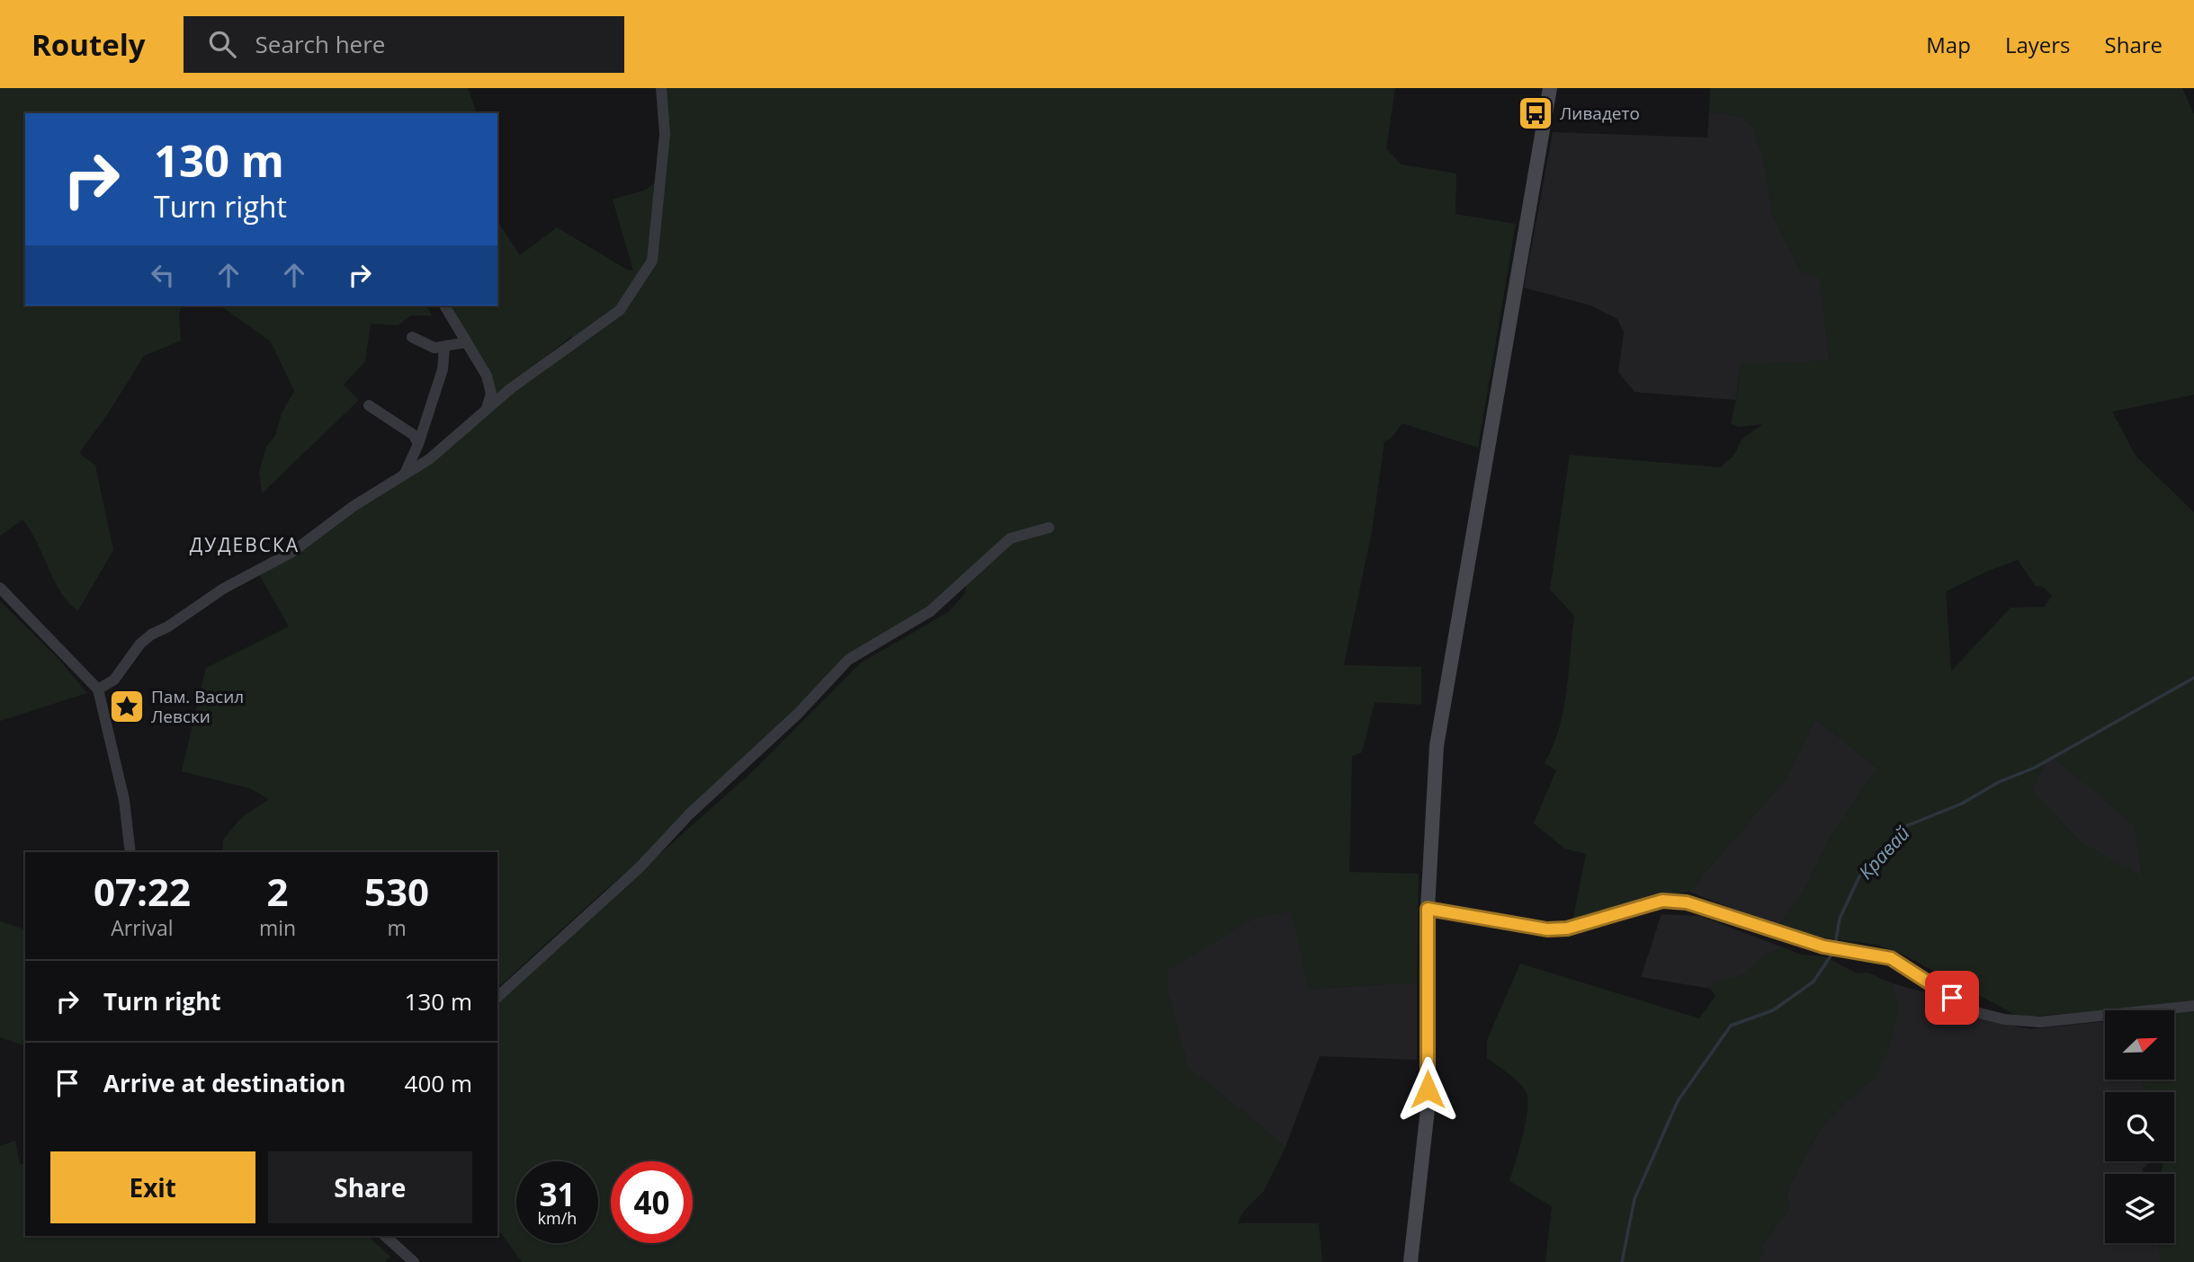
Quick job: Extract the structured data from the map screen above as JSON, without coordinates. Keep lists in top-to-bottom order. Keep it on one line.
{"districts":["ДУДЕВСКА"],"water":["Кравай"],"places":{"bus stop":["Ливадето"],"place":["Пам. Васил Левски"]},"north":"top right","page":{"header":"Routely","search":"Search here","nav":["Map","Layers","Share"],"turn":["130 m","Turn right"],"eta":["07:22","Arrival","2","min","530","m"],"list":[{"name":"Turn right","value":"130 m"},{"name":"Arrive at destination","value":"400 m"}],"buttons":["Exit","Share"],"speed":"31 km/h","limit":"40"}}
